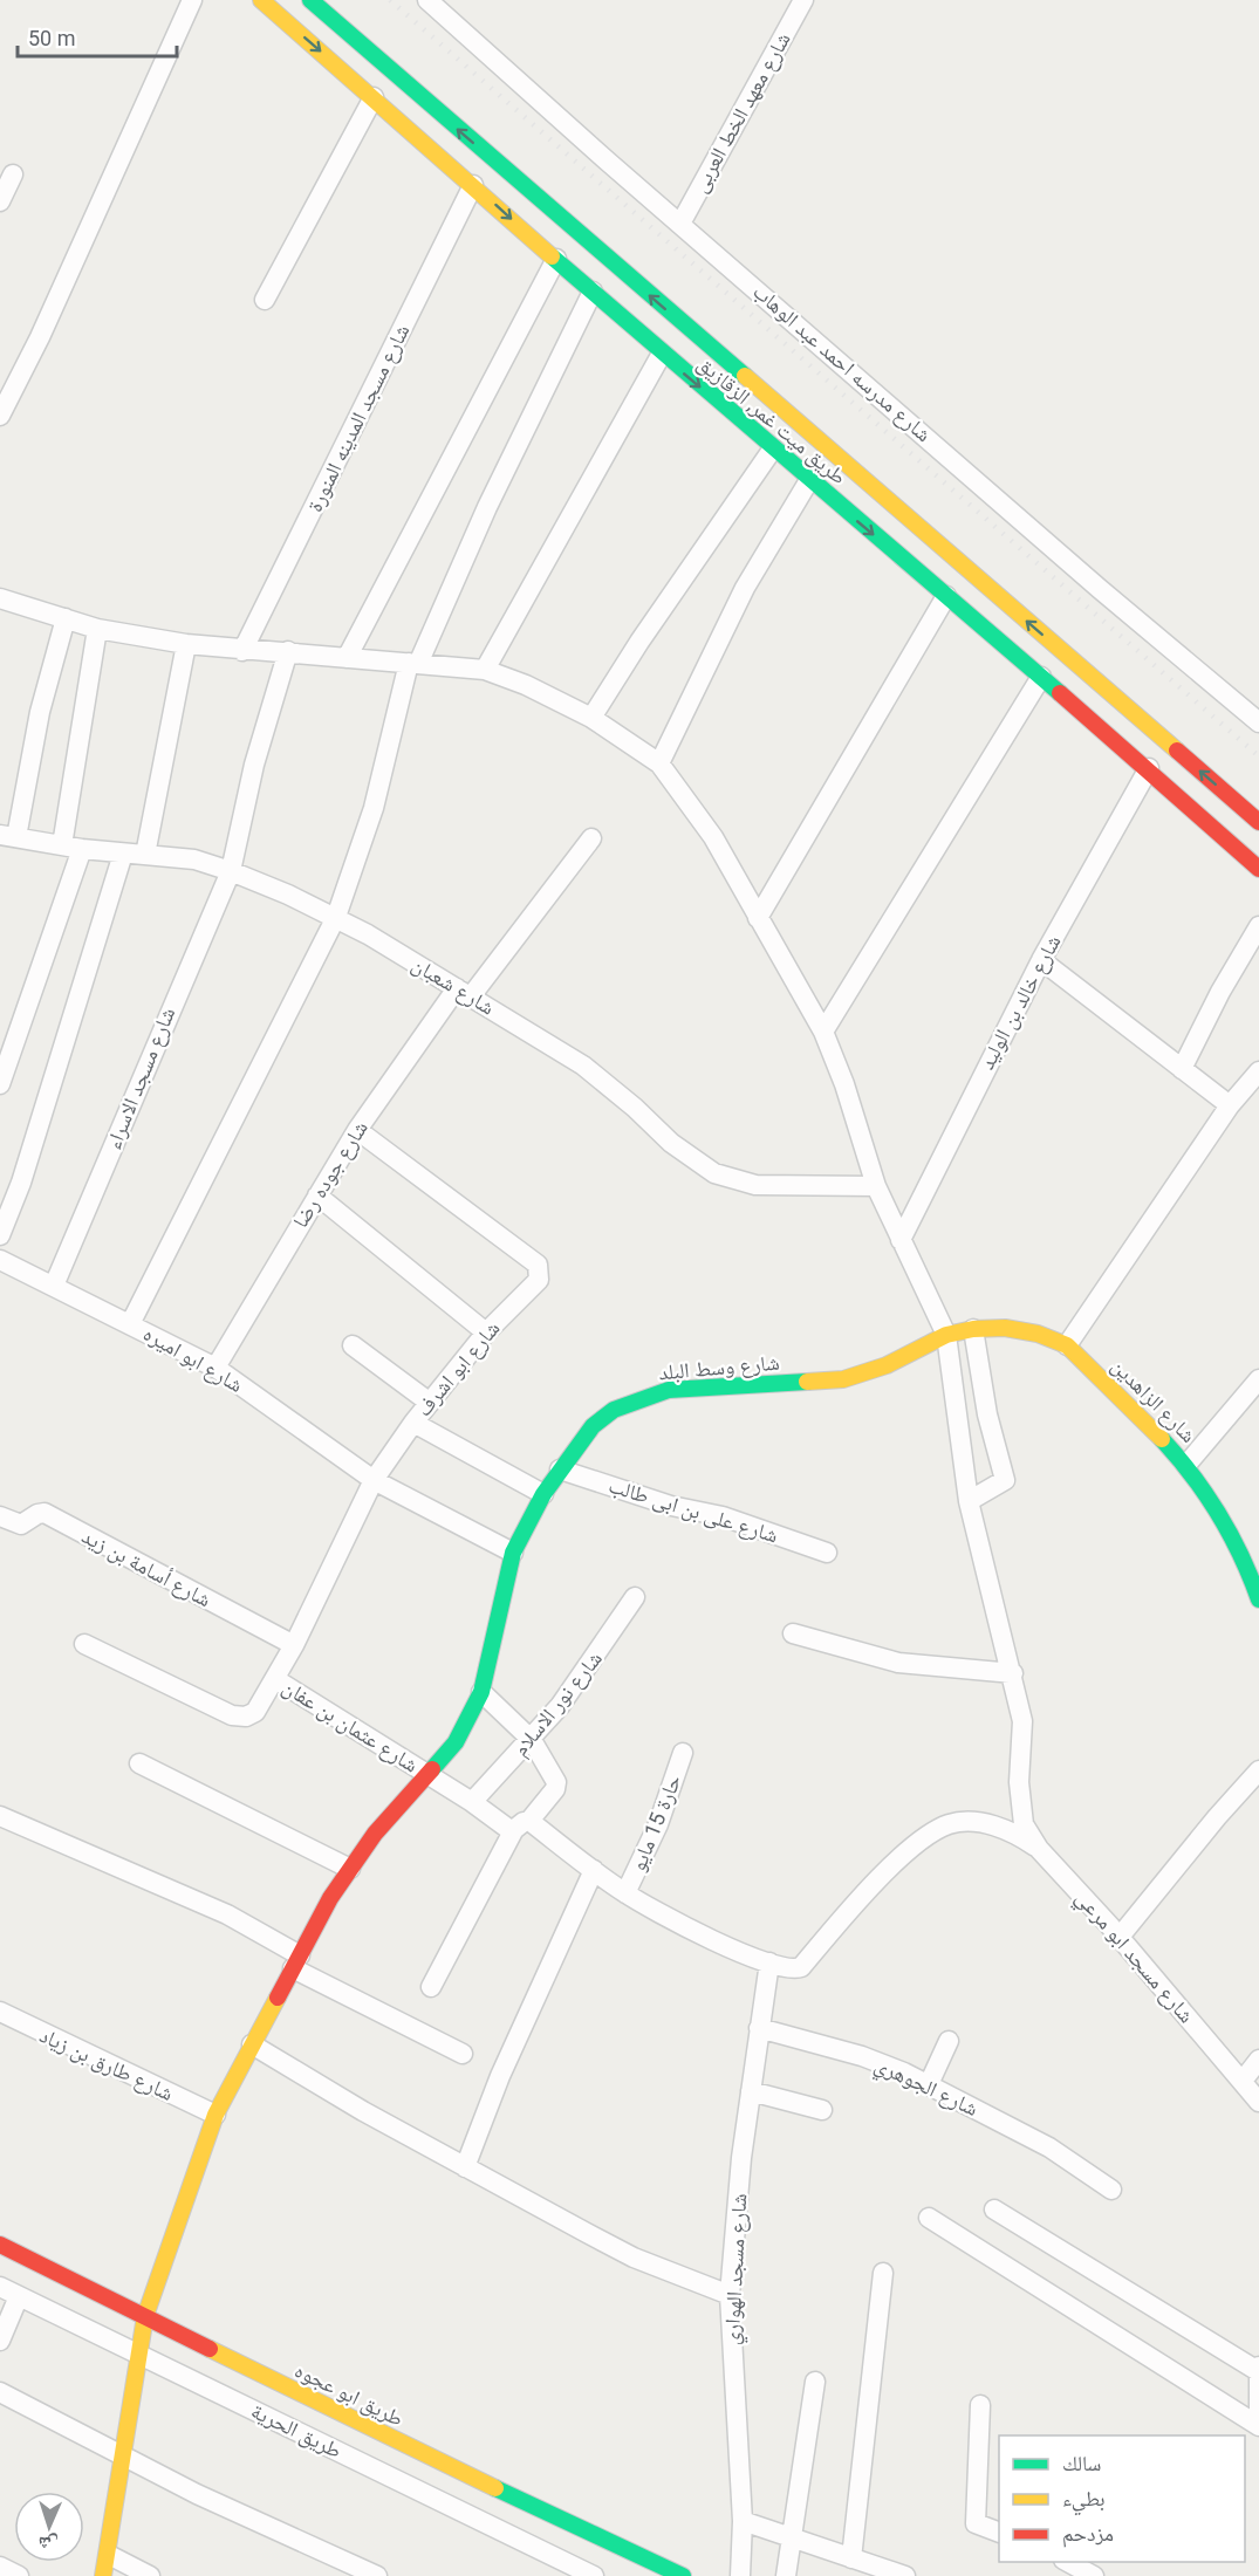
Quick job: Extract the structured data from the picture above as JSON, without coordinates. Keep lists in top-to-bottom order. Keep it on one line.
{"streets":{"main road":["طريق ميت غمر, الزقازيق","شارع وسط البلد","شارع الزاهدين","طريق ابو عجوه"],"street":["شارع معهد الخط العربى","شارع مدرسه احمد عبد الوهاب","شارع مسجد المدينه المنورة","شارع شعبان","شارع خالد بن الوليد","شارع مسجد الاسراء","شارع جوده رضا","شارع ابو اميره","شارع ابو اشرف","شارع على بن ابى طالب","شارع أسامة بن زيد","شارع نور الاسلام","شارع عثمان بن عفان","حارة 15 مايو","شارع مسجد ابو مرعي","شارع طارق بن زياد","شارع الجوهري","شارع مسجد الهواري","طريق الحرية"]},"crossings":[["شارع معهد الخط العربى","شارع مدرسه احمد عبد الوهاب"],["شارع مسجد المدينه المنورة","طريق ميت غمر, الزقازيق"],["طريق ميت غمر, الزقازيق","شارع خالد بن الوليد"],["شارع شعبان","شارع مسجد الاسراء"],["شارع شعبان","شارع جوده رضا"],["شارع مسجد الاسراء","شارع ابو اميره"],["شارع جوده رضا","شارع ابو اميره"],["شارع جوده رضا","شارع ابو اشرف"],["شارع ابو اميره","شارع وسط البلد"],["شارع ابو اميره","شارع ابو اشرف"],["شارع وسط البلد","شارع الزاهدين"],["شارع وسط البلد","شارع على بن ابى طالب"],["شارع وسط البلد","شارع عثمان بن عفان"],["شارع وسط البلد","شارع طارق بن زياد"],["شارع وسط البلد","طريق ابو عجوه"],["شارع وسط البلد","طريق الحرية"],["شارع ابو اشرف","شارع أسامة بن زيد"],["شارع ابو اشرف","شارع عثمان بن عفان"],["شارع نور الاسلام","شارع عثمان بن عفان"],["شارع عثمان بن عفان","حارة 15 مايو"],["شارع عثمان بن عفان","شارع مسجد الهواري"],["شارع الجوهري","شارع مسجد الهواري"]],"legend":["سالك","بطيء","مزدحم"],"scale_bar":"50 m","north":"bottom"}
